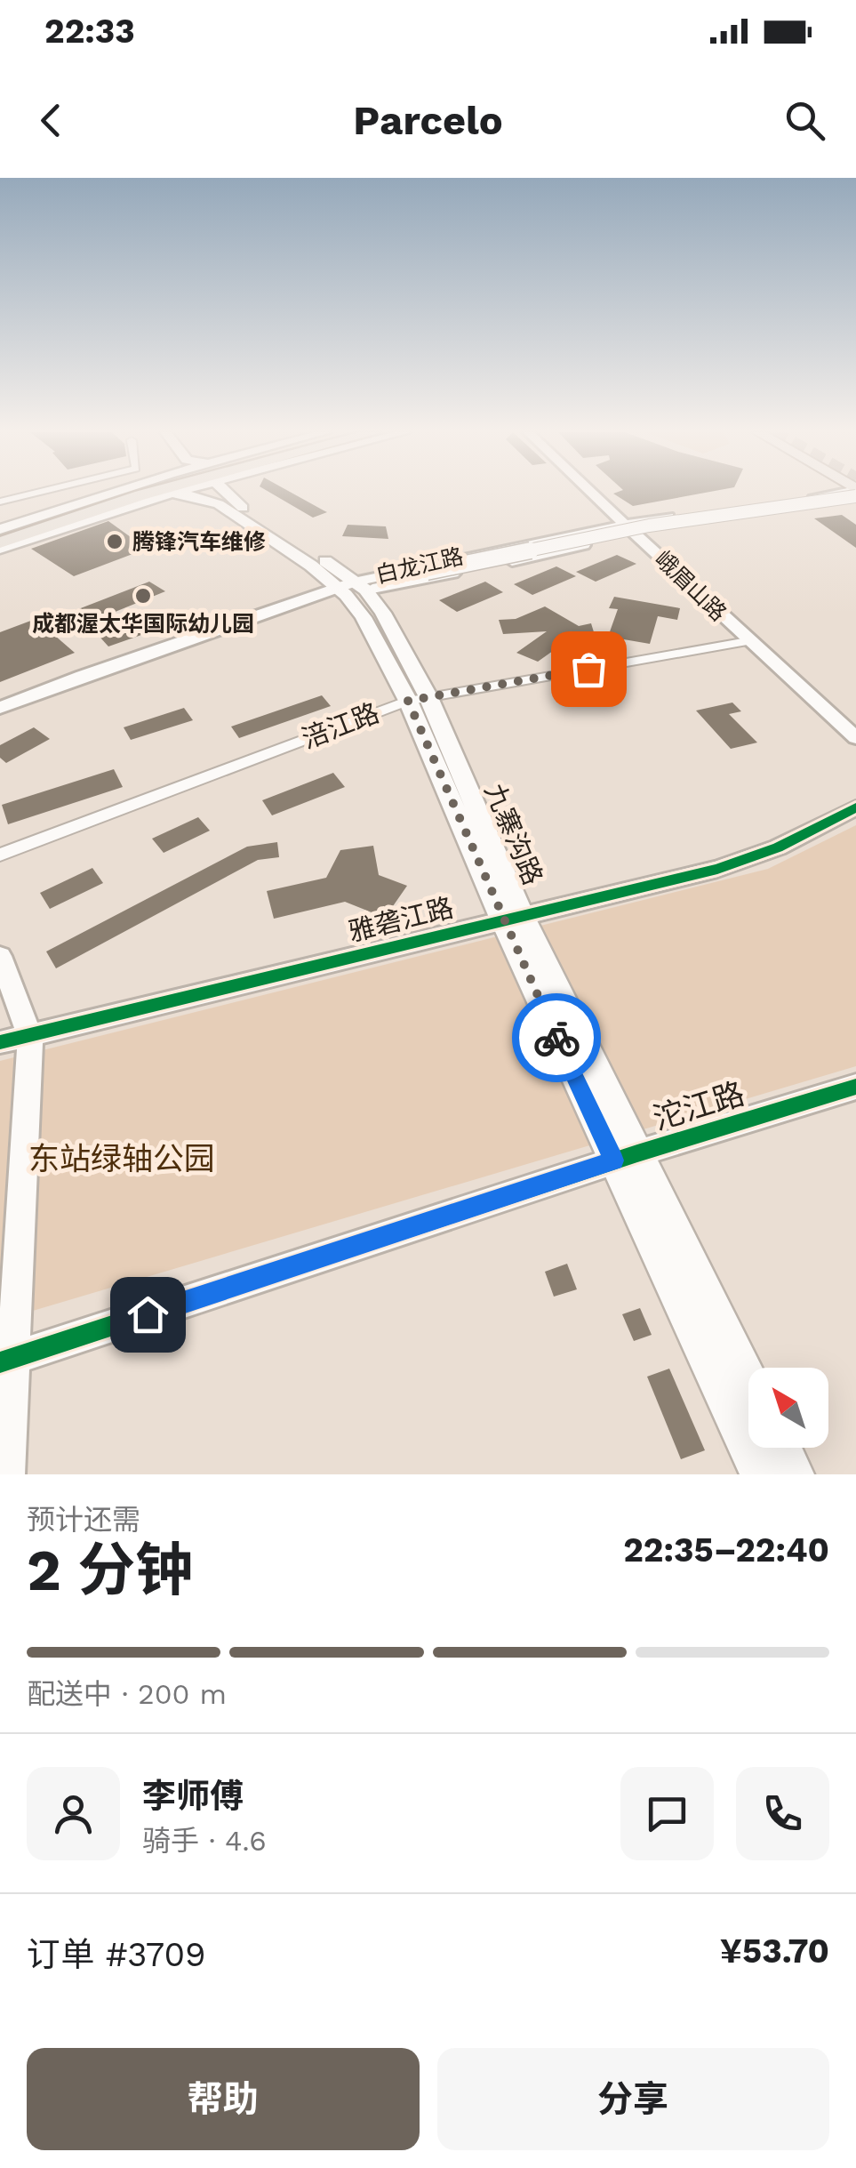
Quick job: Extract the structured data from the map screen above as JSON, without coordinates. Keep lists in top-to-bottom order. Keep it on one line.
{"streets":{"main road":["九寨沟路"],"street":["白龙江路","峨眉山路","涪江路","雅砻江路","沱江路"]},"crossings":[["白龙江路","峨眉山路"],["白龙江路","九寨沟路"],["峨眉山路","涪江路"],["涪江路","九寨沟路"],["九寨沟路","雅砻江路"],["九寨沟路","沱江路"]],"parks":["东站绿轴公园"],"places":["腾锋汽车维修","成都渥太华国际幼儿园"],"north":"top left","page":{"status":"22:33","header":"Parcelo","heading":["2 分钟","预计还需","22:35–22:40"],"panel":["李师傅","骑手 · 4.6","订单 #3709","¥53.70"],"bar":"配送中 · 200 m","buttons":["帮助","分享"]}}
